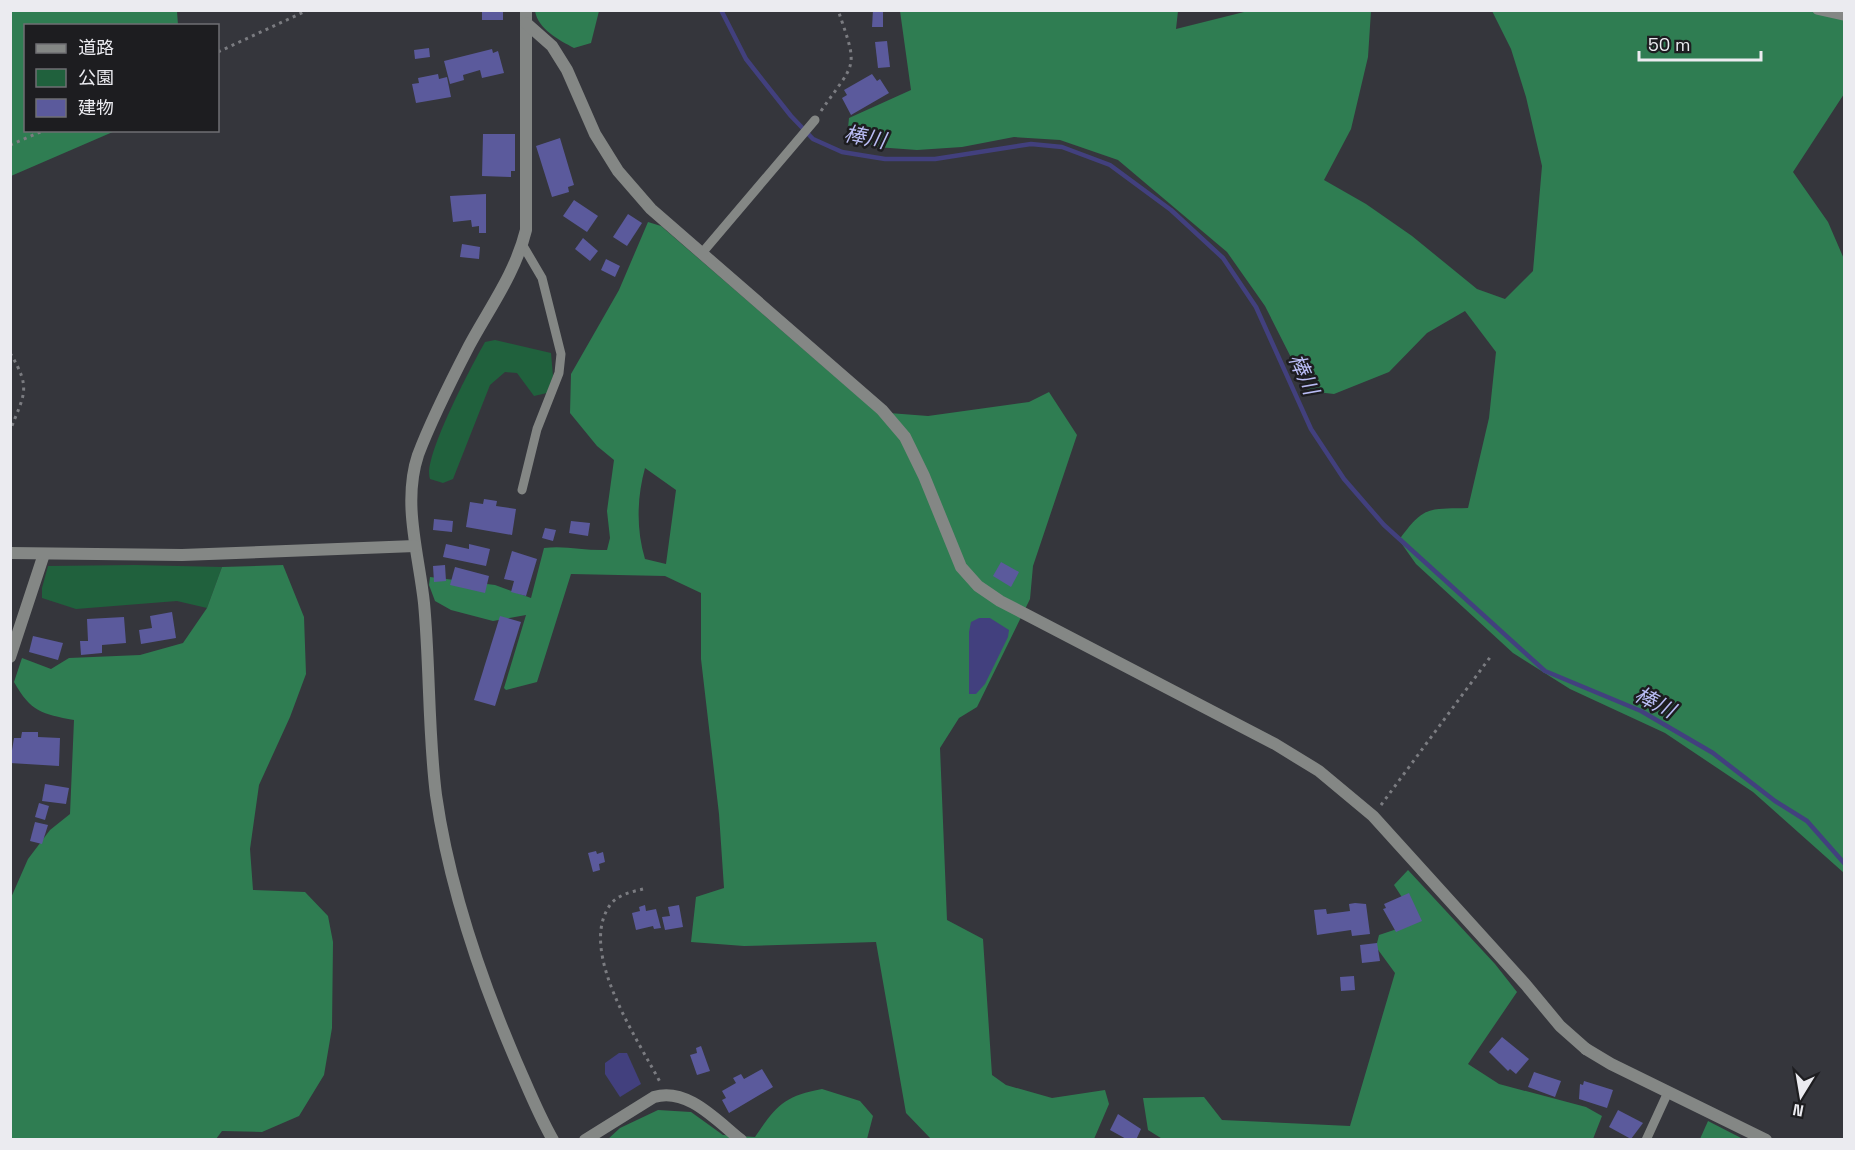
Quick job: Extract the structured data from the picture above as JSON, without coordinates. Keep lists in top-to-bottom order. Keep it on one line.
{"water":["棒川"],"legend":["道路","公園","建物"],"scale_bar":"50 m","north":"bottom"}
